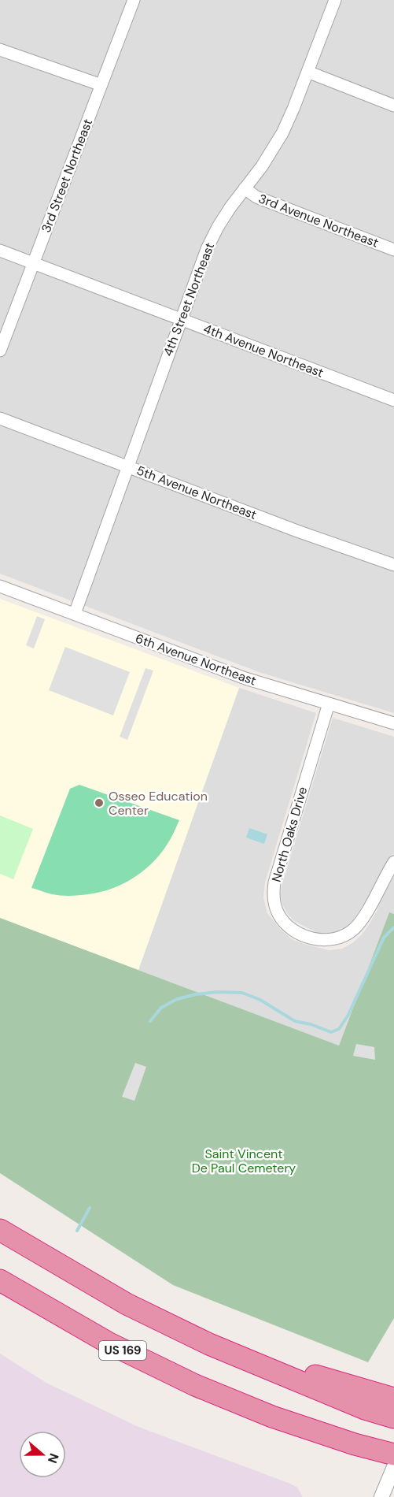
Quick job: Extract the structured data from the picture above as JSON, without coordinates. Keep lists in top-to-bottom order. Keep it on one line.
{"streets":{"highway":["US 169"],"street":["3rd Street Northeast","3rd Avenue Northeast","4th Street Northeast","4th Avenue Northeast","5th Avenue Northeast","6th Avenue Northeast","North Oaks Drive"]},"crossings":[["3rd Street Northeast","4th Avenue Northeast"],["3rd Avenue Northeast","4th Street Northeast"],["4th Street Northeast","4th Avenue Northeast"],["4th Street Northeast","5th Avenue Northeast"],["4th Street Northeast","6th Avenue Northeast"],["6th Avenue Northeast","North Oaks Drive"]],"parks":["Saint Vincent De Paul Cemetery"],"places":["Osseo Education Center"],"north":"right"}
